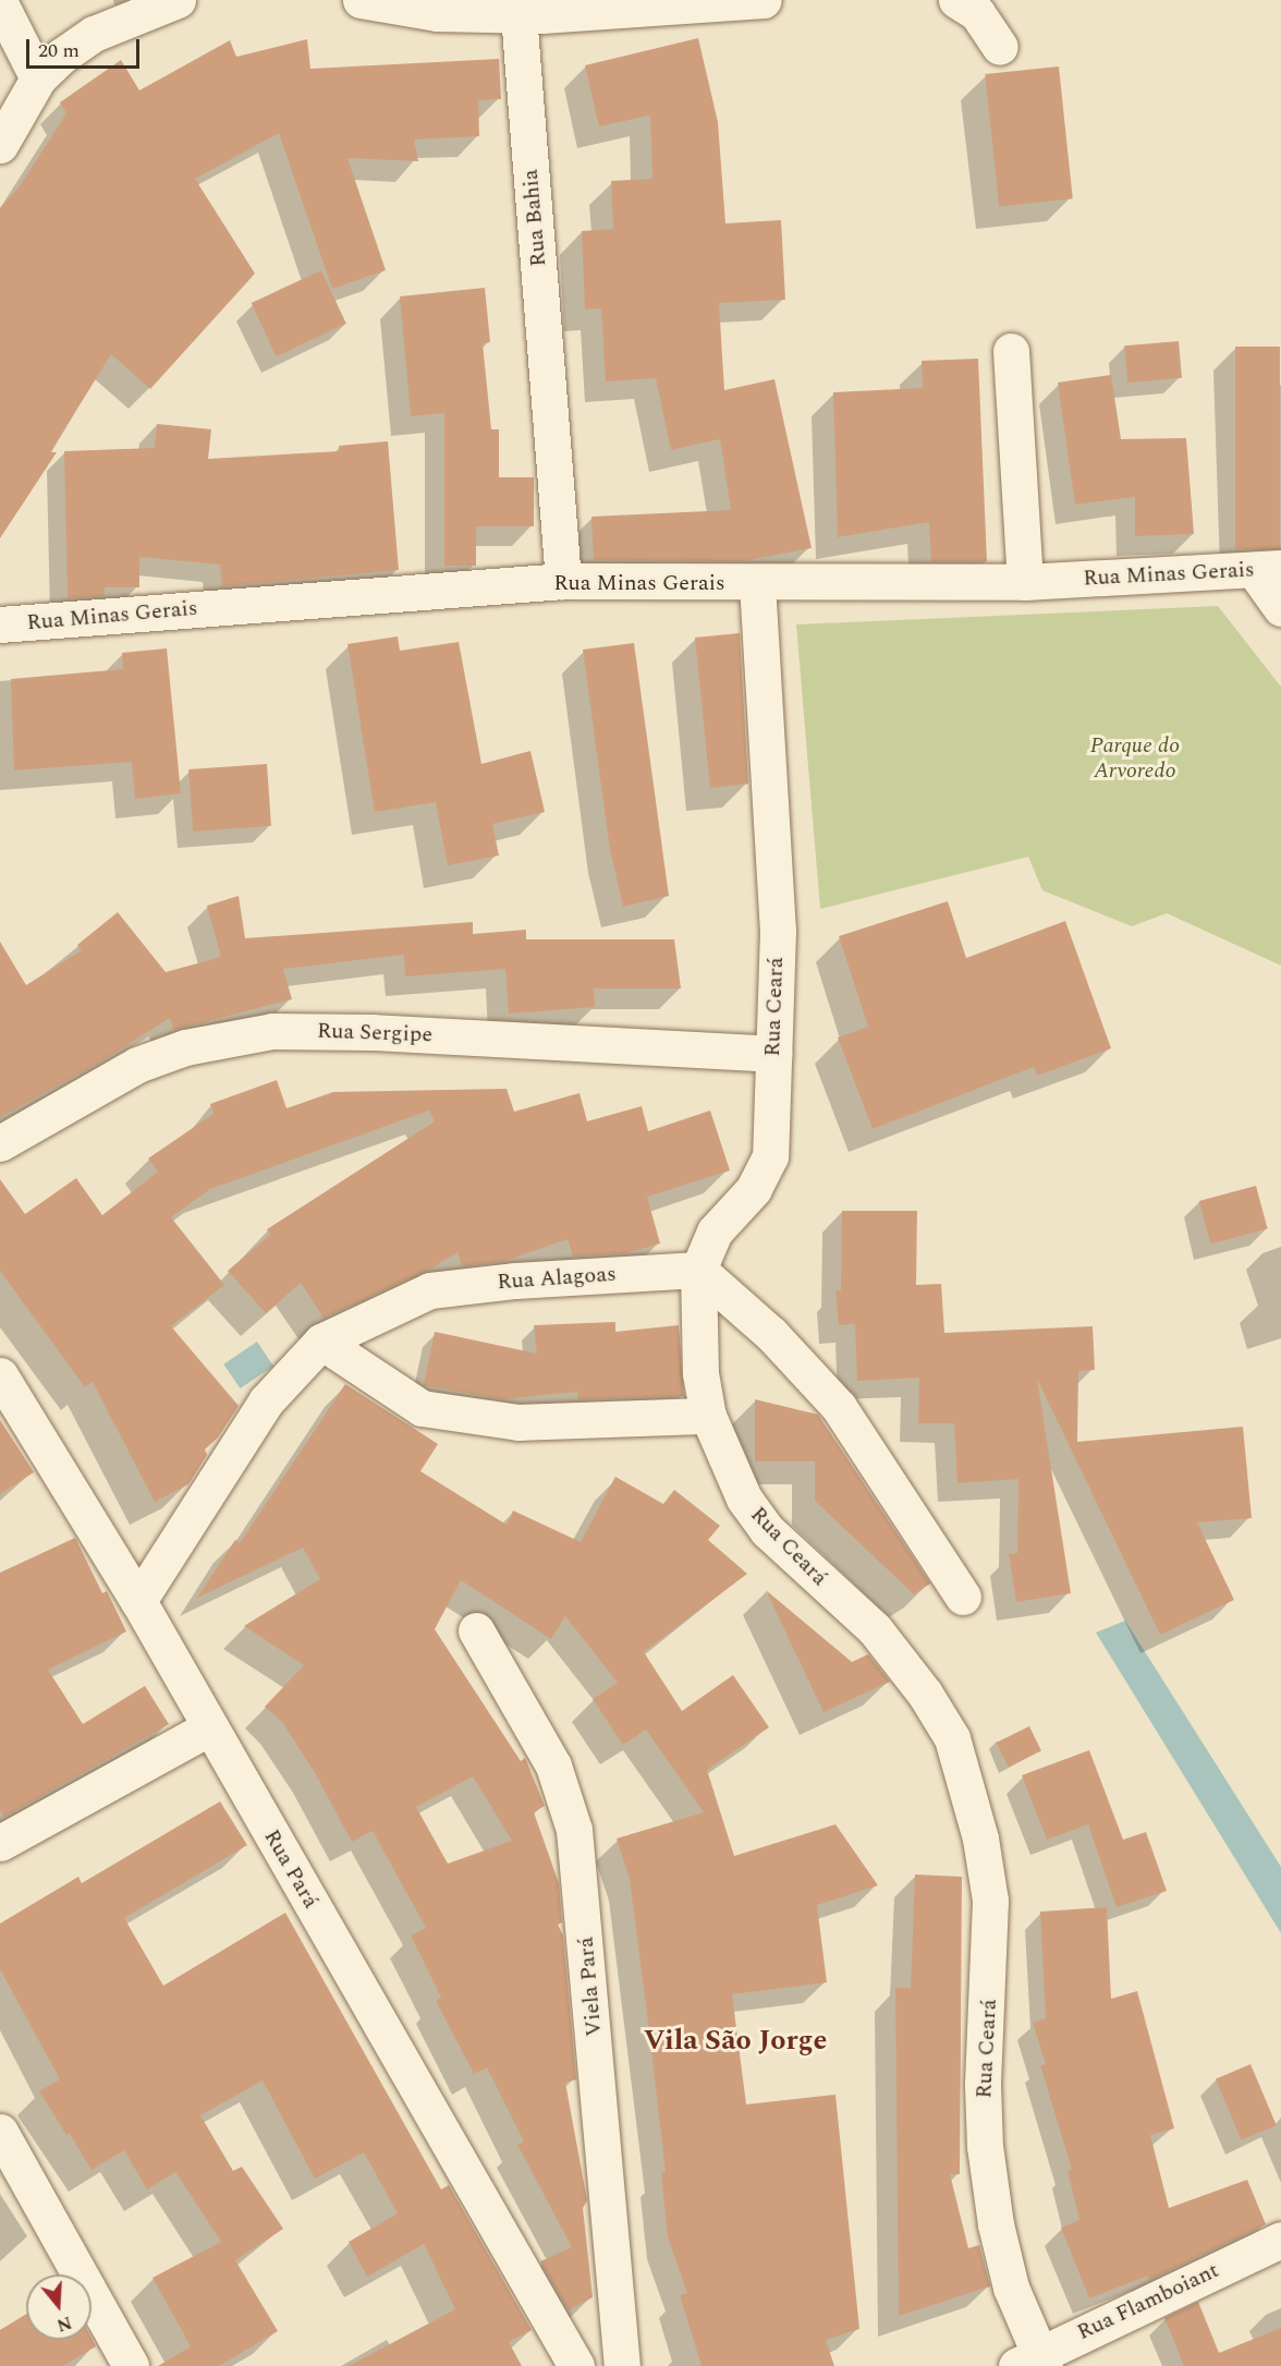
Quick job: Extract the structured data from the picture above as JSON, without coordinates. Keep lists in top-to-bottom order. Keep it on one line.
{"streets":{"street":["Rua Bahia","Rua Minas Gerais","Rua Ceará","Rua Sergipe","Rua Alagoas","Rua Pará","Viela Pará","Rua Flamboiant"]},"crossings":[["Rua Bahia","Rua Minas Gerais"],["Rua Minas Gerais","Rua Ceará"],["Rua Ceará","Rua Sergipe"],["Rua Ceará","Rua Alagoas"],["Rua Ceará","Rua Flamboiant"],["Rua Alagoas","Rua Pará"]],"districts":["Vila São Jorge"],"parks":["Parque do Arvoredo"],"scale_bar":"20 m","north":"bottom"}
